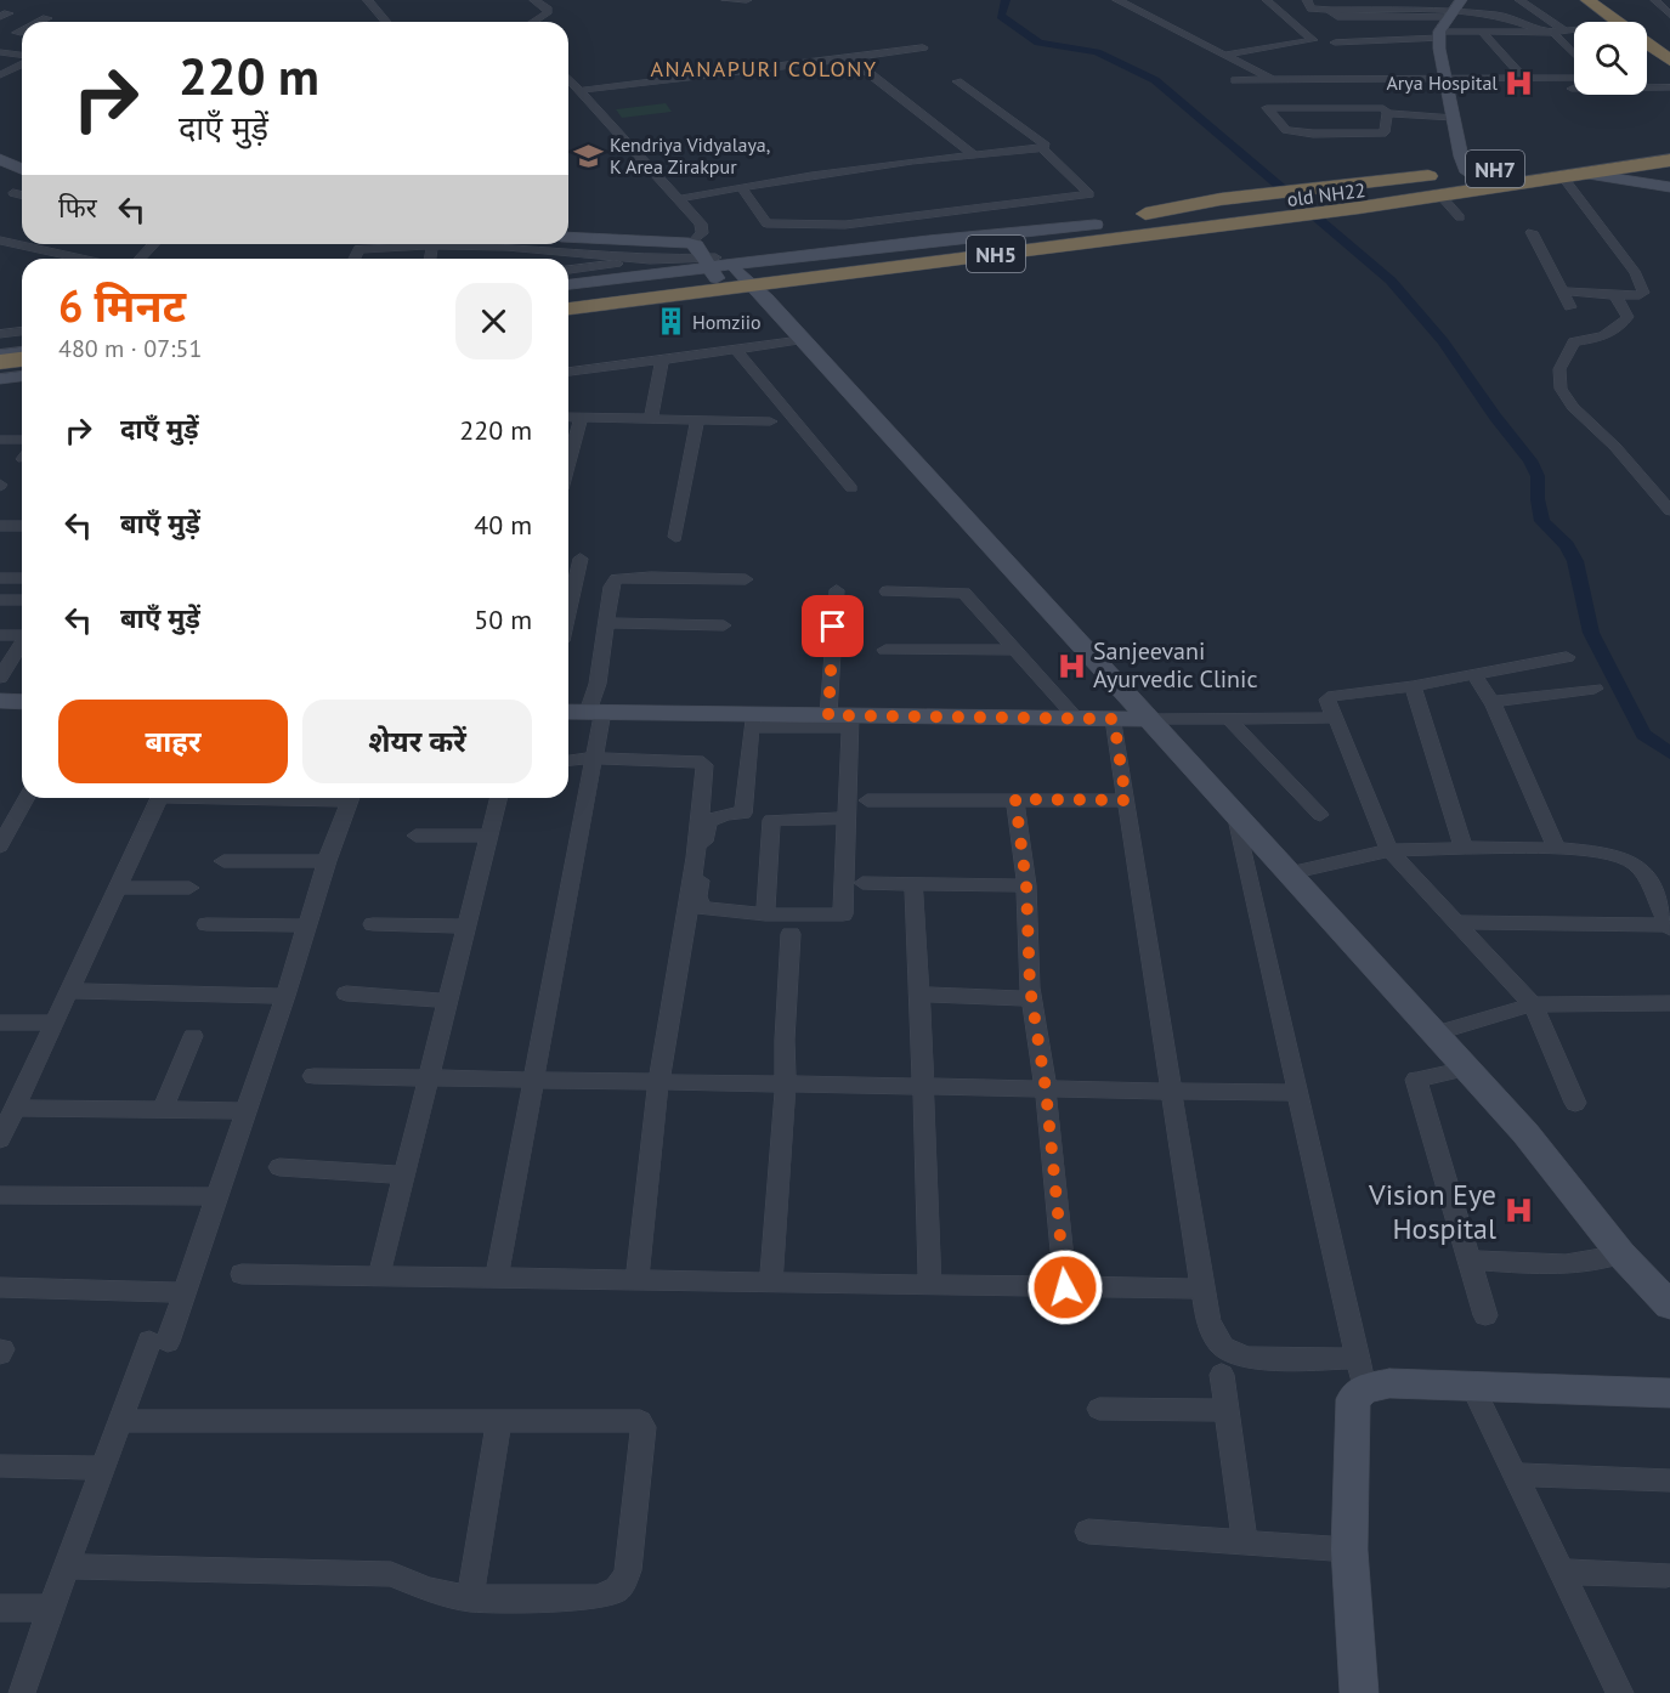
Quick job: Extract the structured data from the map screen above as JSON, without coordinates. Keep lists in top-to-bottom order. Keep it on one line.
{"streets":{"highway":["NH7","old NH22","NH5"]},"crossings":[["NH7","old NH22"],["NH7","NH5"],["old NH22","NH5"]],"districts":["ANANAPURI COLONY"],"places":{"hospital":["Arya Hospital","Sanjeevani Ayurvedic Clinic","Vision Eye Hospital"],"school or university":["Kendriya Vidyalaya, K Area Zirakpur"],"building":["Homziio"]},"page":{"turn":["220 m","दाएँ मुड़ें"],"then":"फिर","heading":["6 मिनट","480 m · 07:51"],"list":[{"name":"दाएँ मुड़ें","value":"220 m"},{"name":"बाएँ मुड़ें","value":"40 m"},{"name":"बाएँ मुड़ें","value":"50 m"}],"buttons":["बाहर","शेयर करें"]}}
